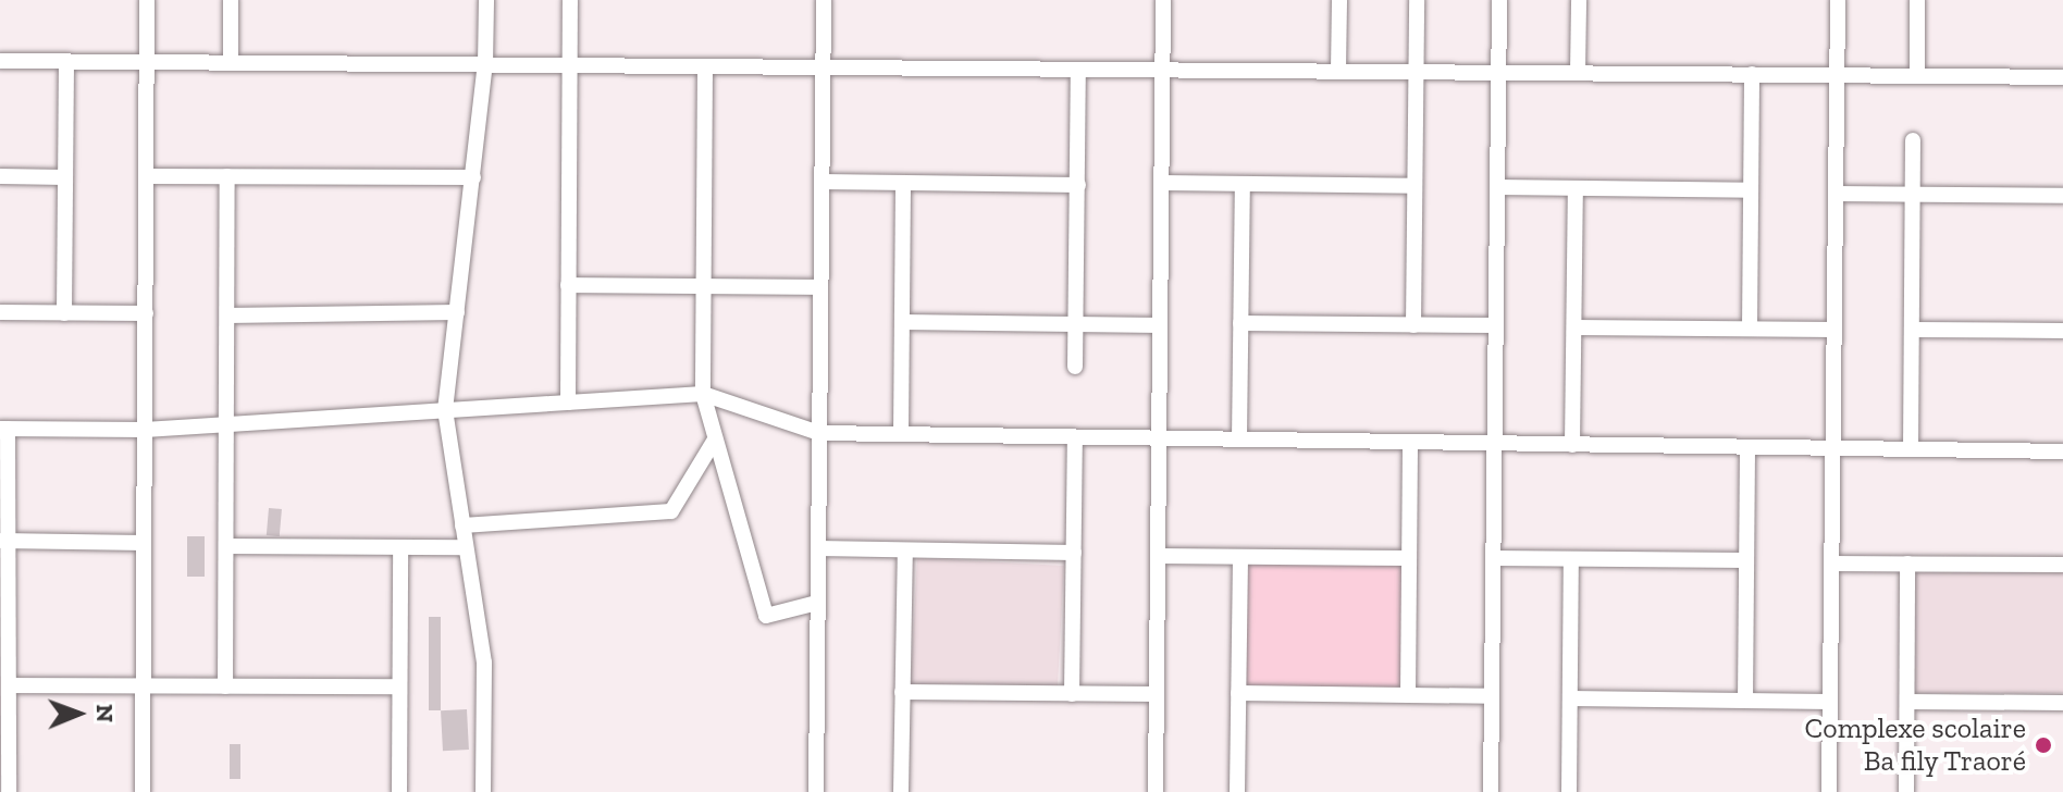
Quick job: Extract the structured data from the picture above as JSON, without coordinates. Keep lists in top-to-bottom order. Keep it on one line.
{"places":["Complexe scolaire Ba fily Traoré"],"north":"right"}
